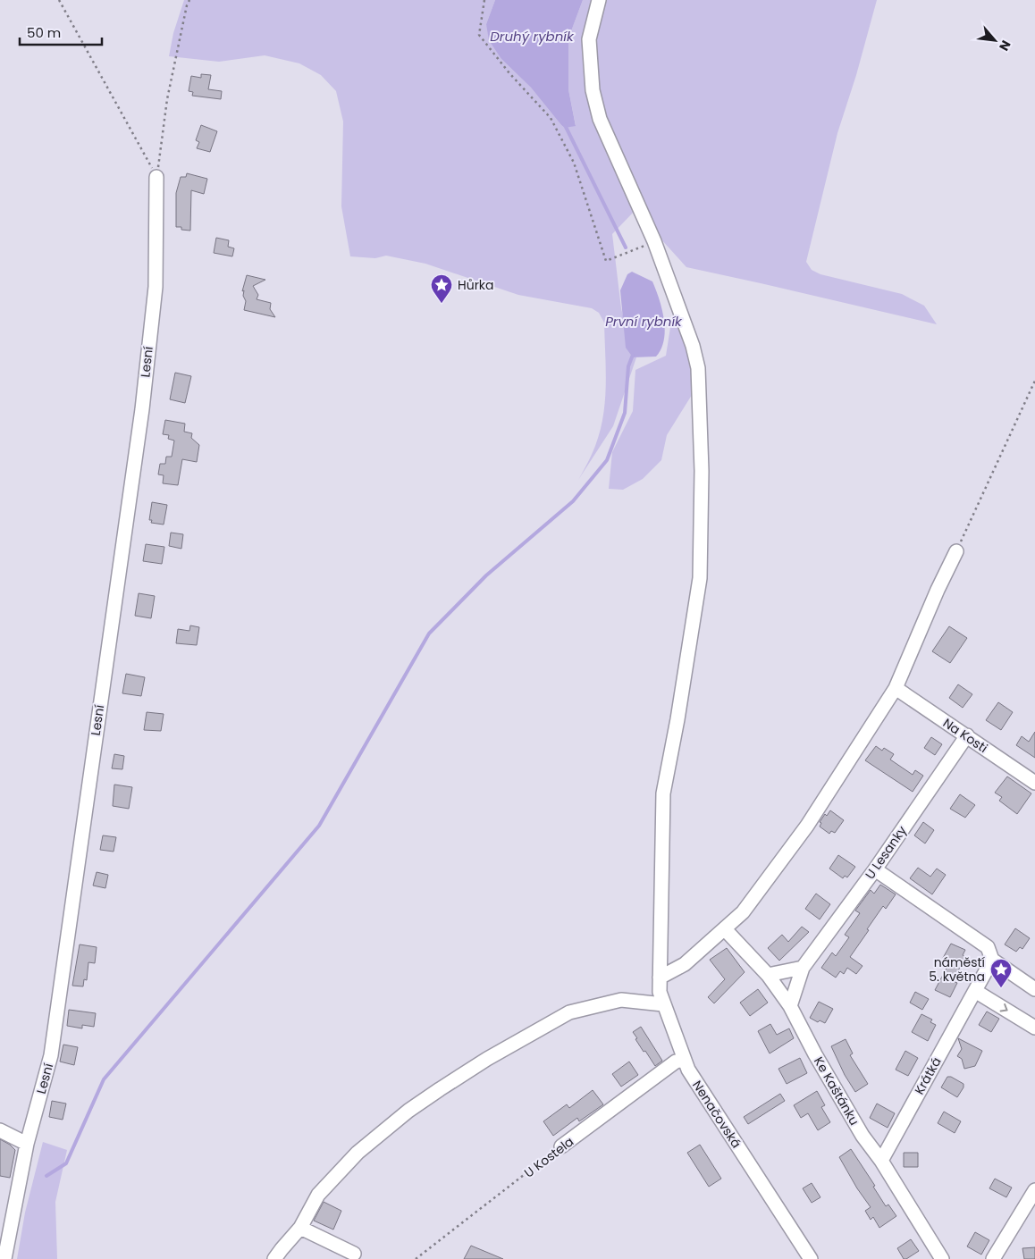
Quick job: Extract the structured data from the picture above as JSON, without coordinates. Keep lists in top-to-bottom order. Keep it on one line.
{"streets":{"street":["Lesní","Na Kosti","U Lesanky","Krátká","Ke Kaštánku","Nenačovská","U Kostela"]},"crossings":[["Na Kosti","U Lesanky"],["U Lesanky","Ke Kaštánku"],["Krátká","Ke Kaštánku"],["Nenačovská","U Kostela"]],"water":["Druhý rybník","První rybník"],"places":{"place":["Hůrka","náměstí 5. května"]},"scale_bar":"50 m","north":"bottom right"}
